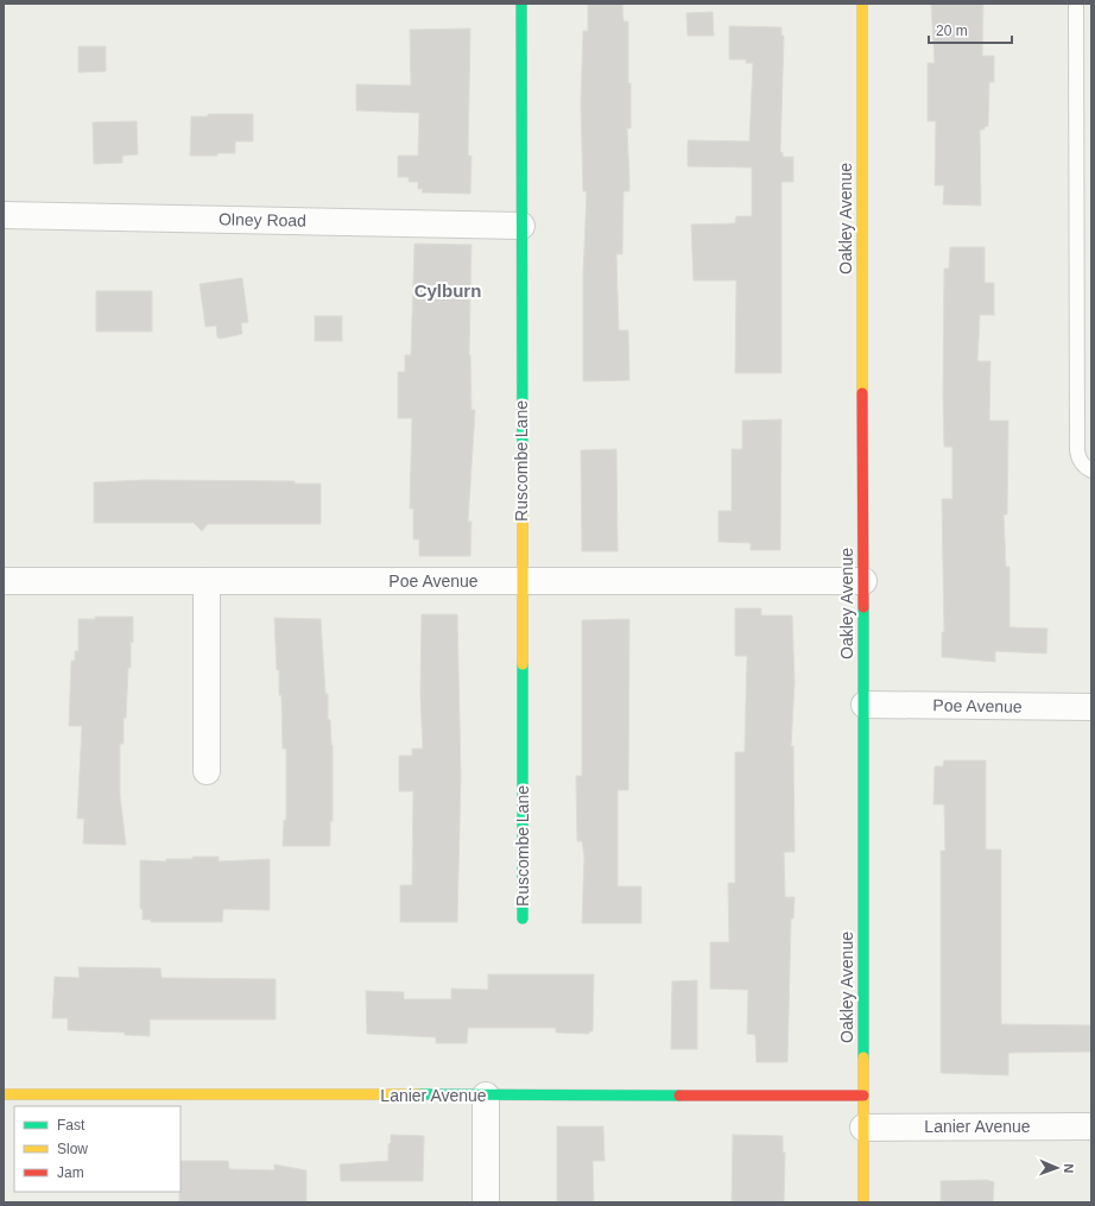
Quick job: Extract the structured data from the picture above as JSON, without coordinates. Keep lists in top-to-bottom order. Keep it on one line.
{"streets":{"street":["Oakley Avenue","Olney Road","Ruscombe Lane","Poe Avenue","Lanier Avenue"]},"crossings":[["Oakley Avenue","Poe Avenue"],["Oakley Avenue","Lanier Avenue"],["Olney Road","Ruscombe Lane"],["Ruscombe Lane","Poe Avenue"]],"districts":["Cylburn"],"legend":["Fast","Slow","Jam"],"scale_bar":"20 m","north":"right"}
